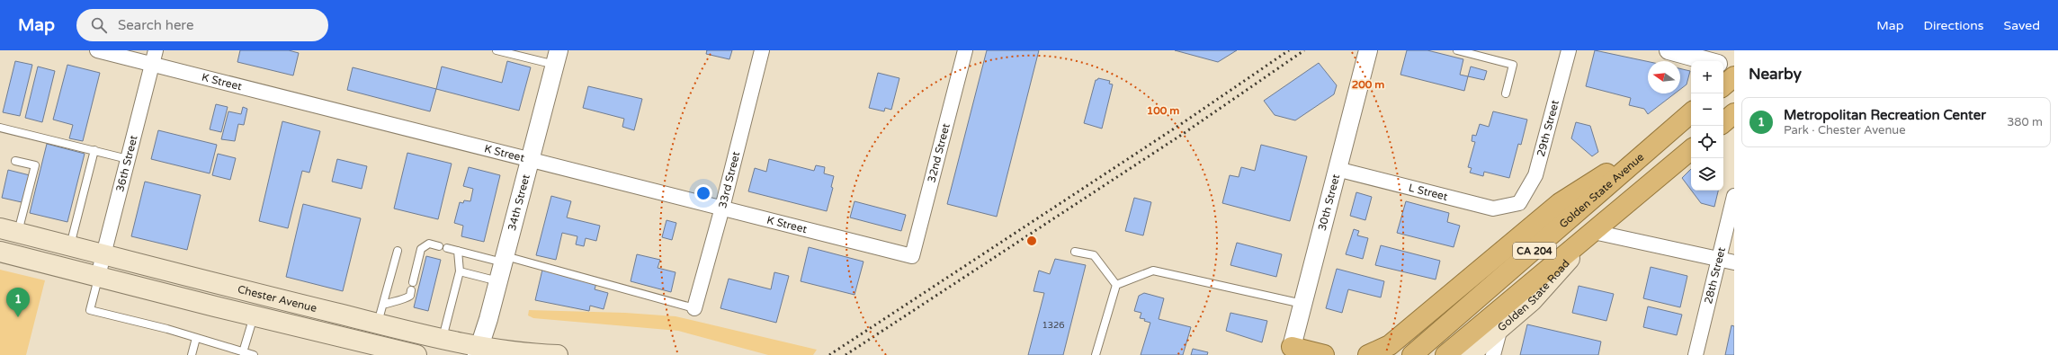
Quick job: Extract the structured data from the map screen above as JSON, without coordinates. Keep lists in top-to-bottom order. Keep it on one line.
{"streets":{"highway":["Golden State Avenue","CA 204"],"main road":["Golden State Road","Chester Avenue"],"street":["K Street","29th Street","32nd Street","36th Street","33rd Street","L Street","30th Street","34th Street","28th Street"]},"crossings":[["K Street","32nd Street"],["K Street","36th Street"],["K Street","33rd Street"],["K Street","34th Street"],["29th Street","L Street"],["36th Street","Chester Avenue"],["L Street","30th Street"],["34th Street","Chester Avenue"],["CA 204","Golden State Road"]],"house_numbers":["1326"],"north":"left","page":{"header":"Map","search":"Search here","nav":["Map","Directions","Saved"],"heading":"Nearby","map_buttons":["+","−"],"list":[{"mark":"1","name":"Metropolitan Recreation Center","note":"Park · Chester Avenue","value":"380 m"}],"pins":"1"},"rings":["200 m","100 m"]}
